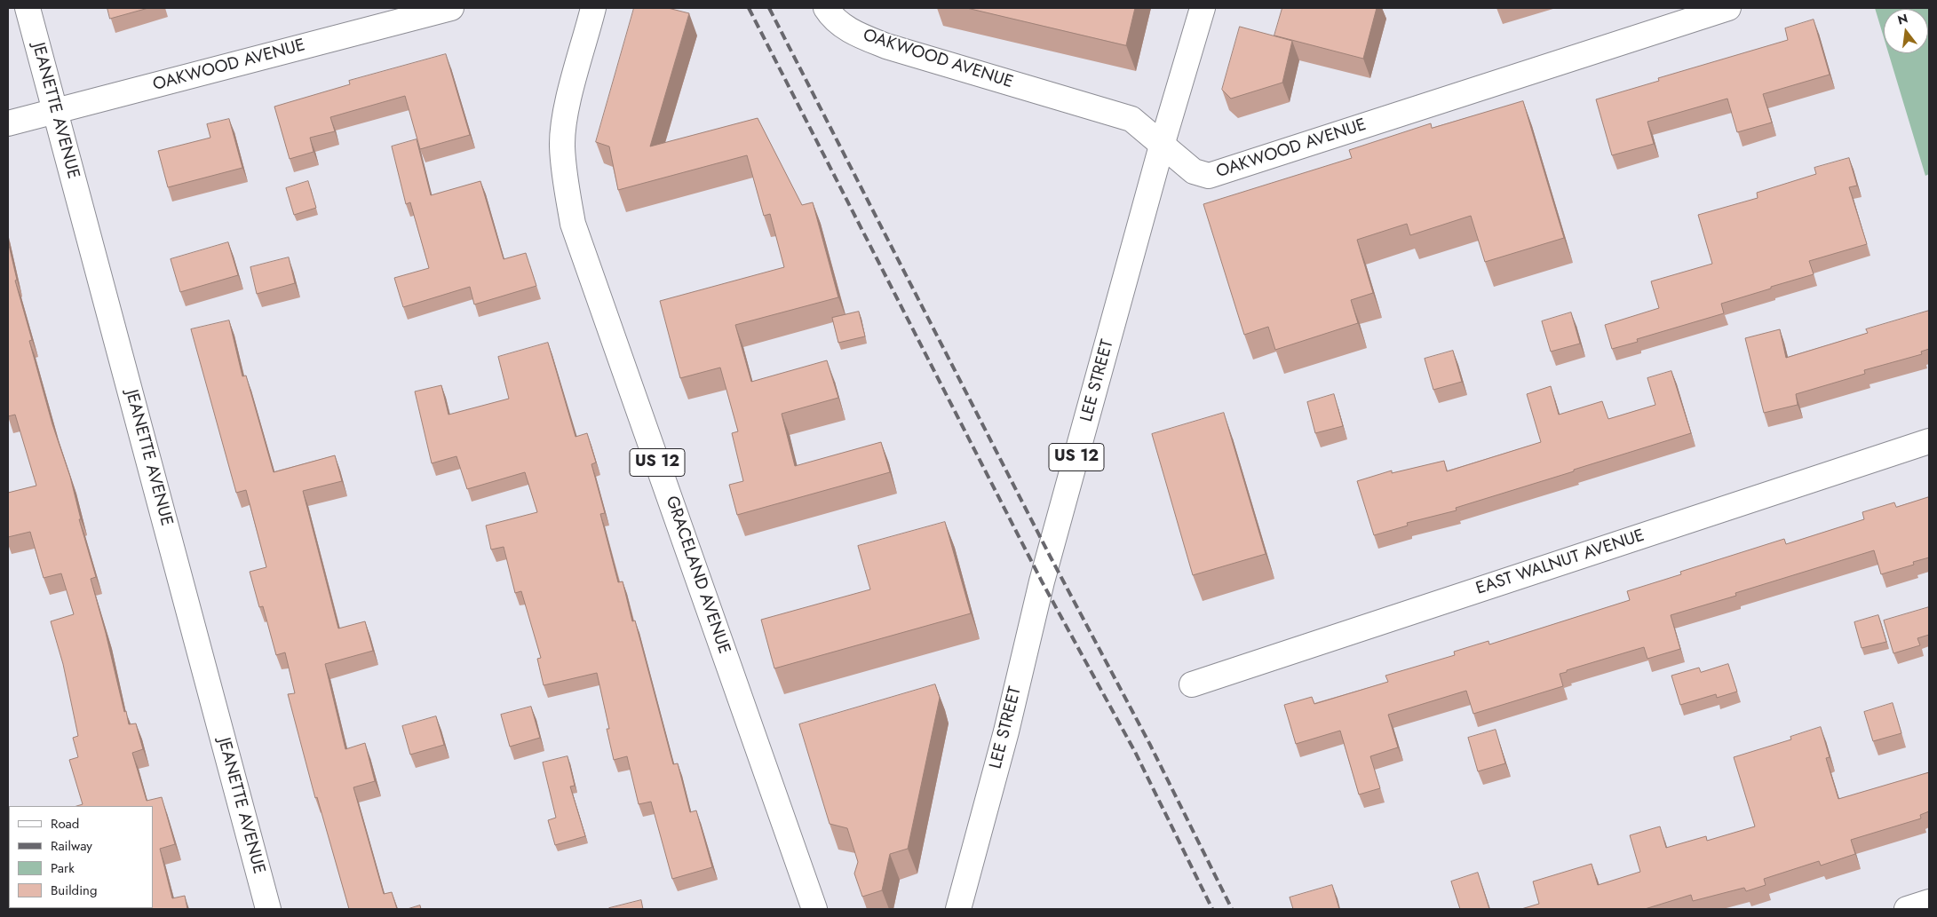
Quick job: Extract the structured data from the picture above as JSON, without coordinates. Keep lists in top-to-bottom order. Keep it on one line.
{"streets":{"street":["OAKWOOD AVENUE","JEANETTE AVENUE","LEE STREET","US 12","EAST WALNUT AVENUE","GRACELAND AVENUE"]},"crossings":[["OAKWOOD AVENUE","JEANETTE AVENUE"],["OAKWOOD AVENUE","LEE STREET"]],"legend":["Road","Railway","Park","Building"],"north":"top"}
